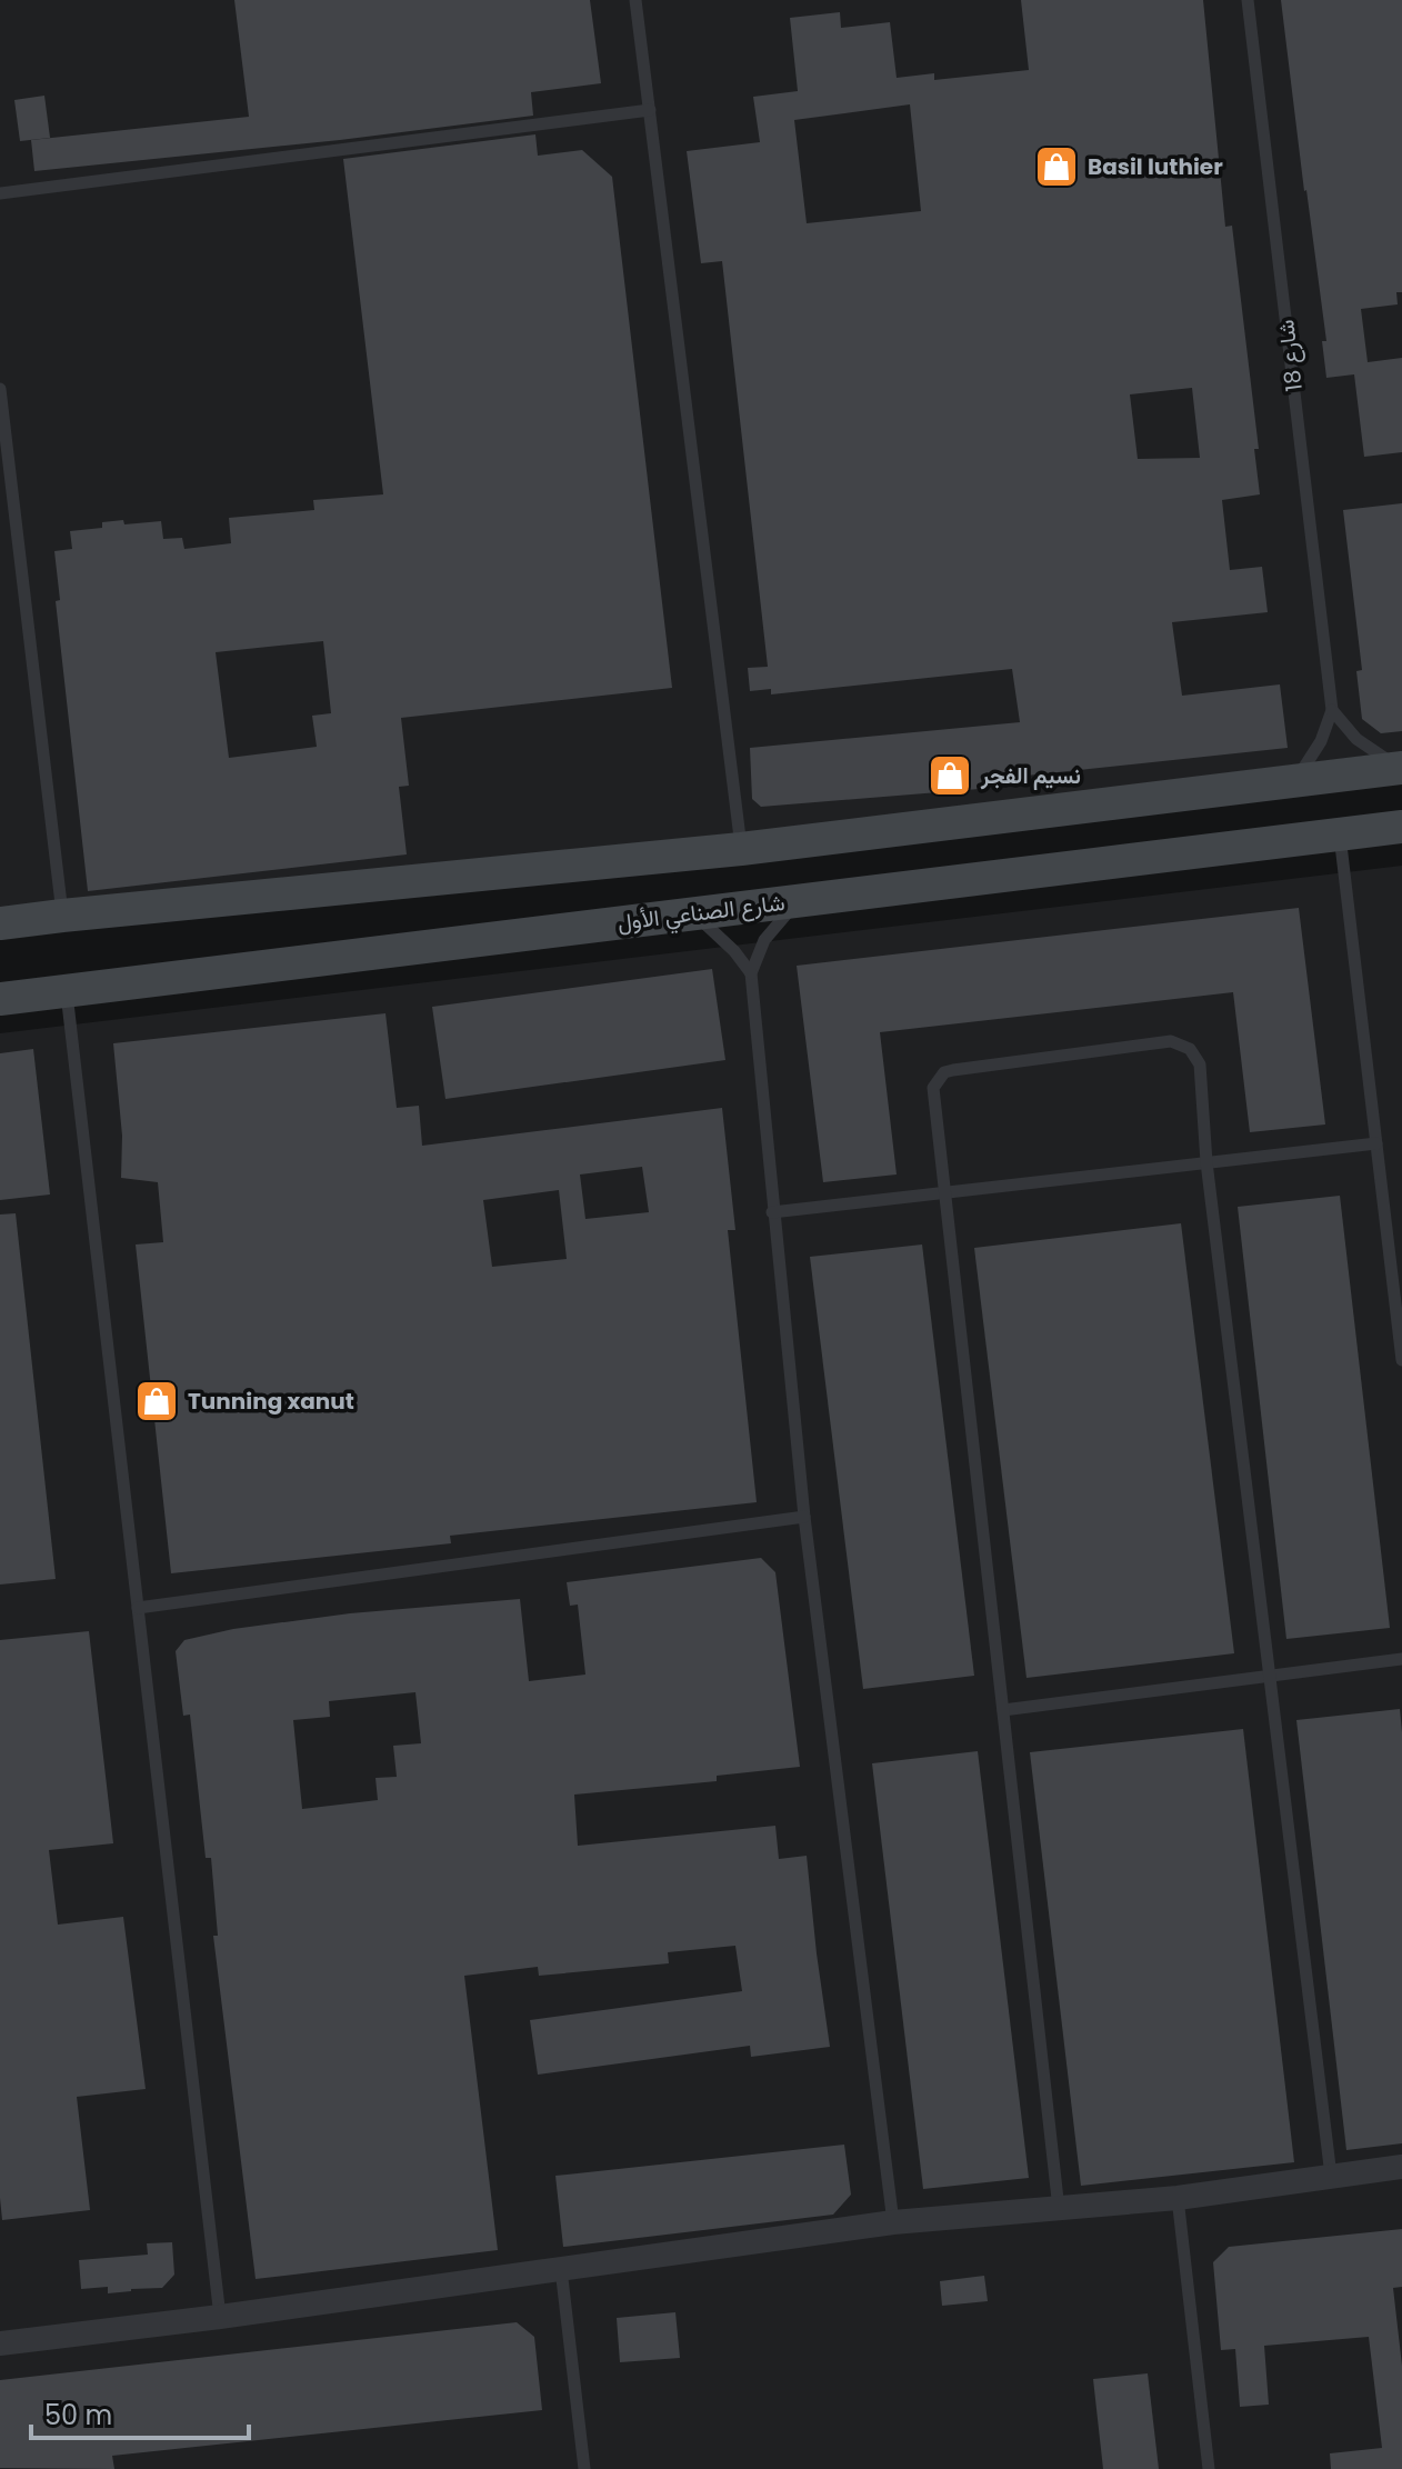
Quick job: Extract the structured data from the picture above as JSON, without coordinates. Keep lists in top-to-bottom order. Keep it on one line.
{"streets":{"main road":["شارع الصناعي الأول"],"lane":["شارع 18"]},"places":{"shop":["Basil luthier","نسيم الفجر","Tunning xanut"]},"scale_bar":"50 m"}
